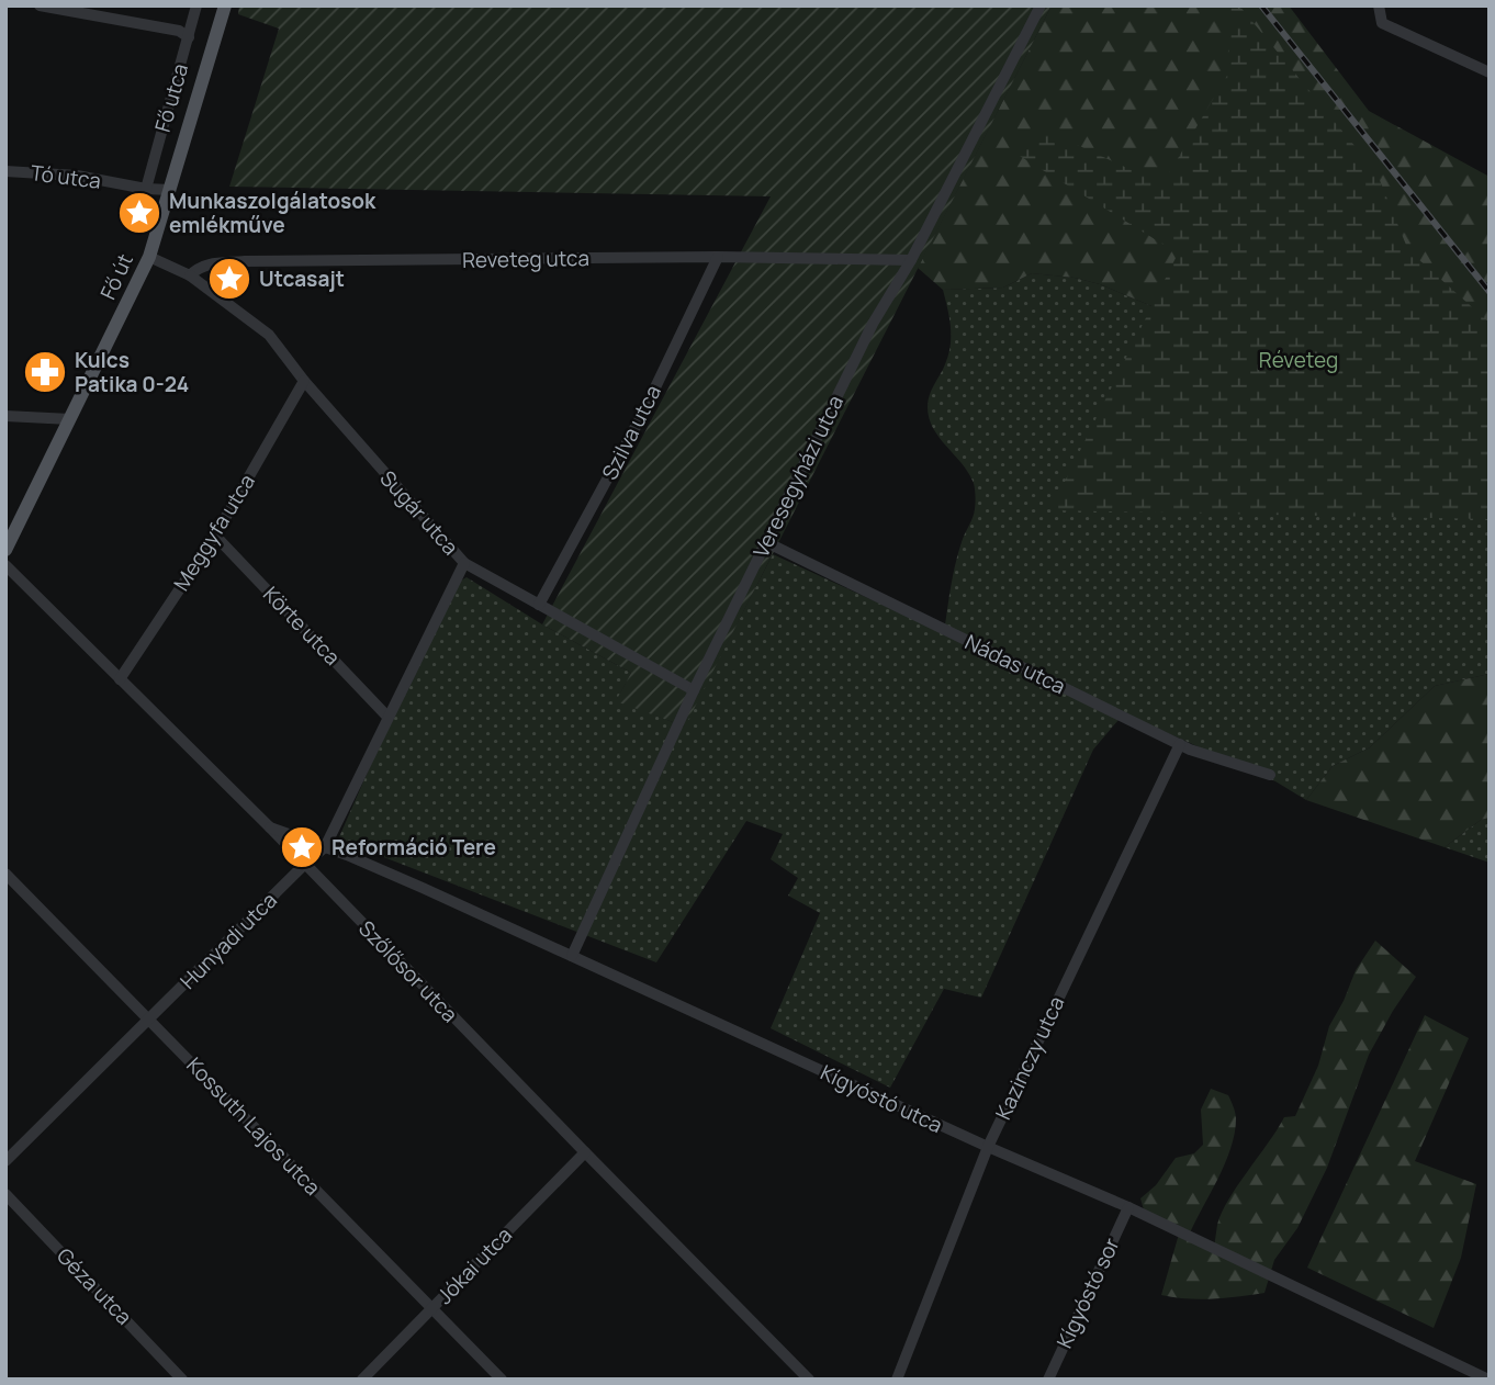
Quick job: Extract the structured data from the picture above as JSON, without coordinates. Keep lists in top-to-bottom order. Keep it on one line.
{"streets":{"main road":["Fő út"],"street":["Fő utca","Tó utca","Reveteg utca","Szilva utca","Veresegyházi utca","Sugár utca","Meggyfa utca","Körte utca","Nádas utca","Hunyadi utca","Szőlősor utca","Kazinczy utca","Kígyóstó utca","Kossuth Lajos utca","Jókai utca","Géza utca","Kígyóstó sor"]},"crossings":[["Fő utca","Tó utca"],["Tó utca","Fő út"],["Reveteg utca","Szilva utca"],["Reveteg utca","Veresegyházi utca"],["Reveteg utca","Sugár utca"],["Szilva utca","Sugár utca"],["Veresegyházi utca","Sugár utca"],["Veresegyházi utca","Nádas utca"],["Veresegyházi utca","Kígyóstó utca"],["Sugár utca","Meggyfa utca"],["Sugár utca","Hunyadi utca"],["Meggyfa utca","Körte utca"],["Meggyfa utca","Szőlősor utca"],["Körte utca","Hunyadi utca"],["Nádas utca","Kazinczy utca"],["Hunyadi utca","Szőlősor utca"],["Hunyadi utca","Kígyóstó utca"],["Hunyadi utca","Kossuth Lajos utca"],["Szőlősor utca","Kígyóstó utca"],["Szőlősor utca","Jókai utca"],["Kazinczy utca","Kígyóstó utca"],["Kígyóstó utca","Kígyóstó sor"],["Kossuth Lajos utca","Jókai utca"]],"parks":["Réveteg"],"places":{"place":["Munkaszolgálatosok emlékműve","Utcasajt","Reformáció Tere"],"pharmacy":["Kulcs Patika 0-24"]}}
